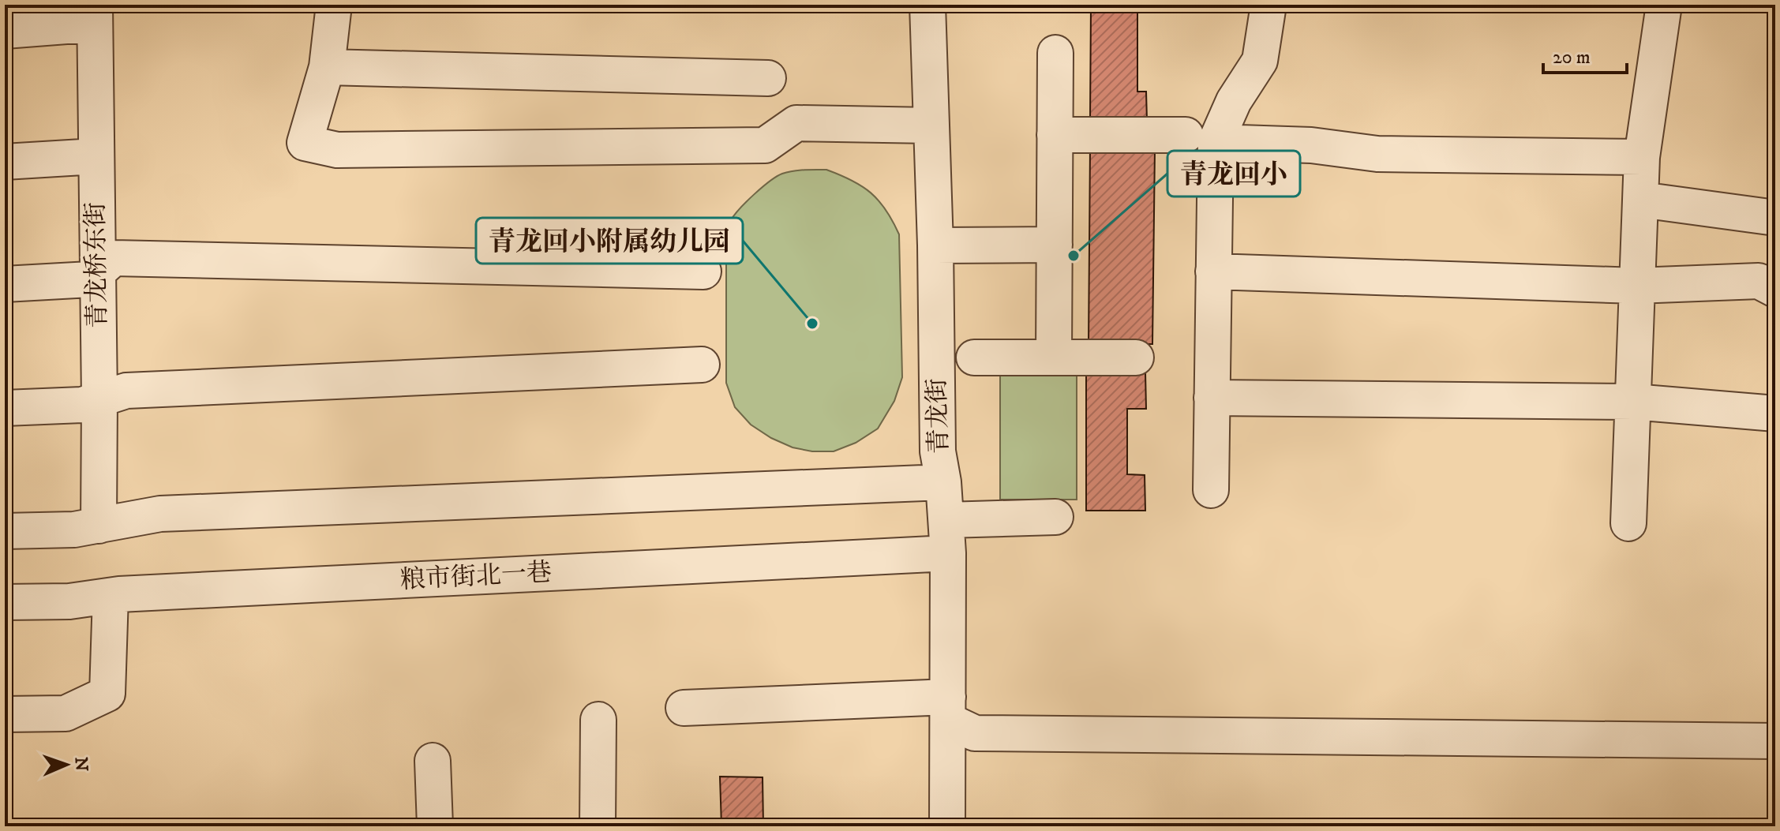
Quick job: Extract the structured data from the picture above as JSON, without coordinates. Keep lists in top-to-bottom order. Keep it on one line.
{"streets":{"street":["青龙桥东街","青龙街","粮市街北一巷"]},"crossings":[["青龙街","粮市街北一巷"]],"places":["青龙回小","青龙回小附属幼儿园"],"scale_bar":"20 m","north":"right"}
